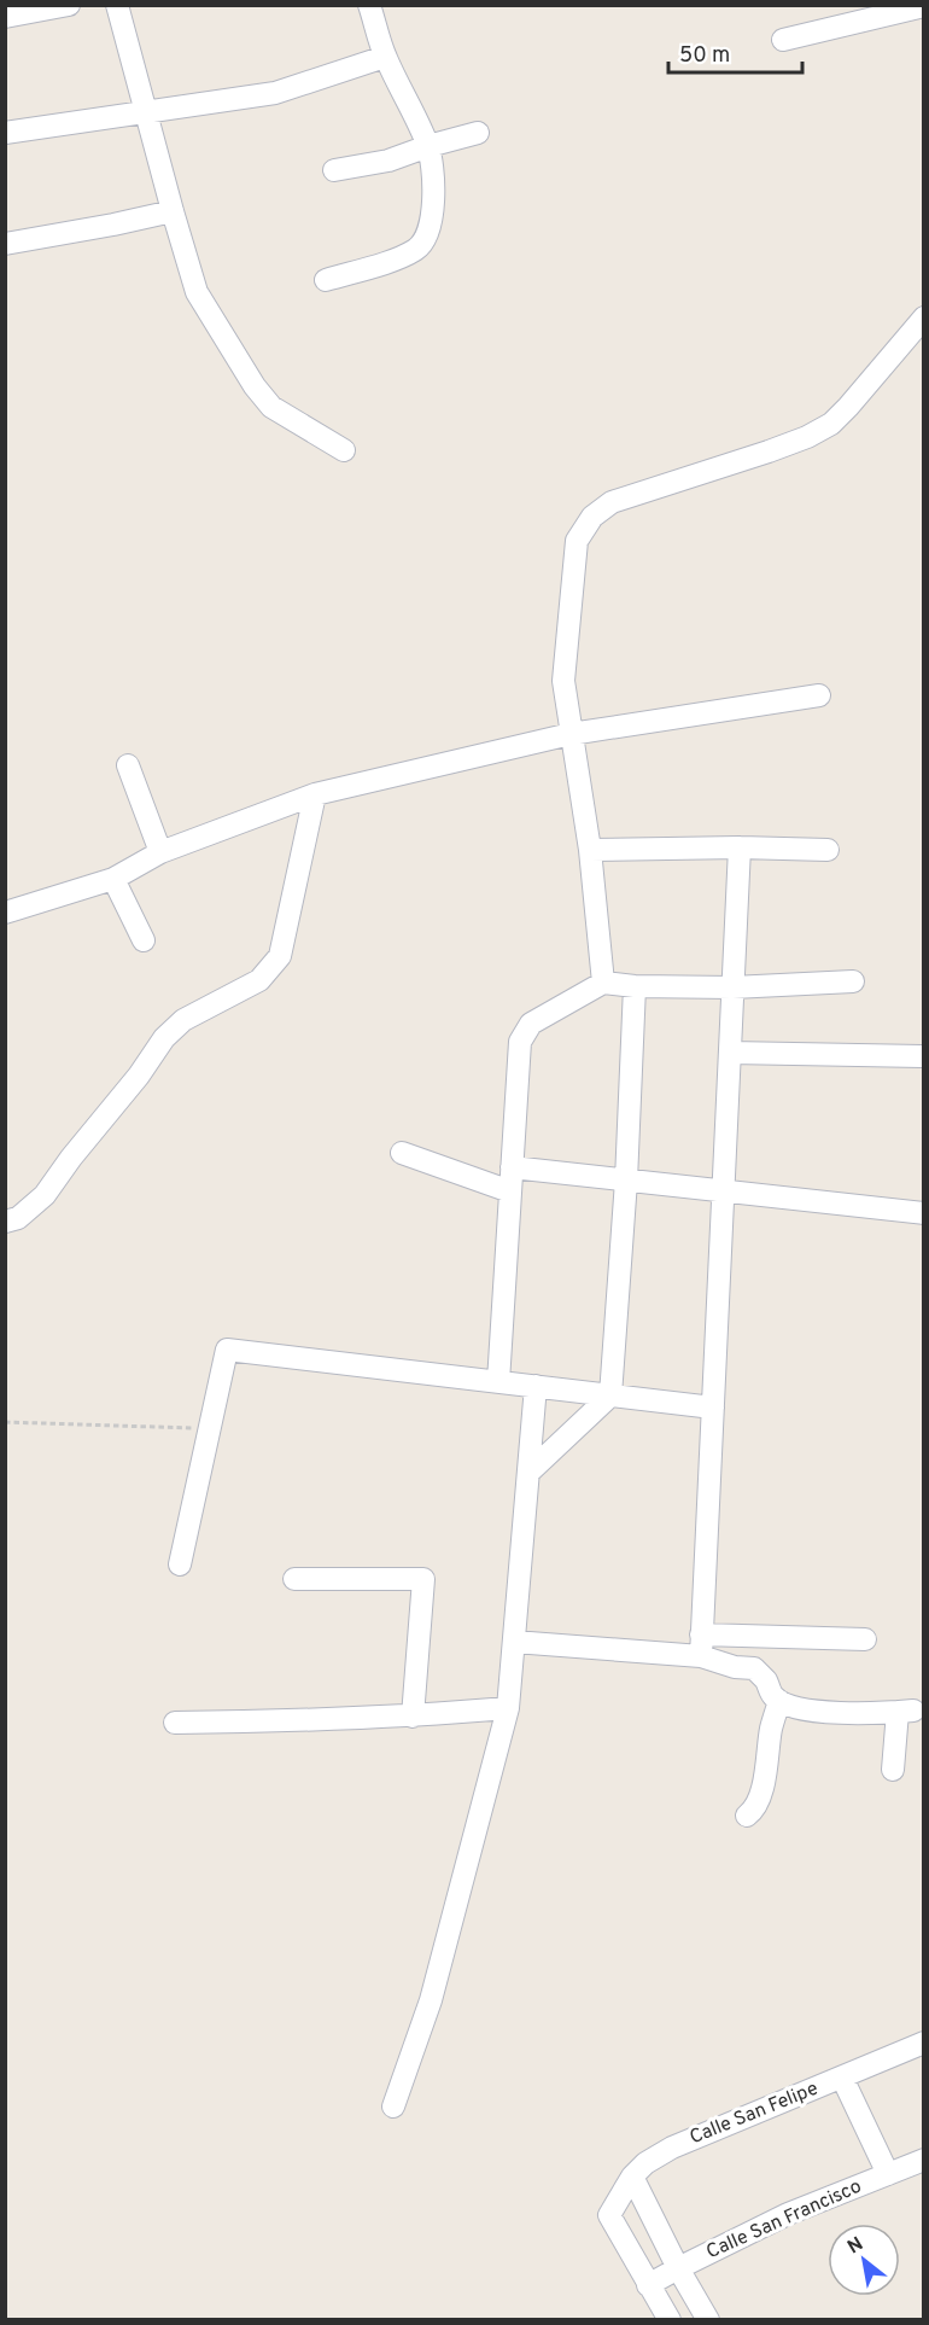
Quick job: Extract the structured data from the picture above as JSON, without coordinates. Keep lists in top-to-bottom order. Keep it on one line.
{"streets":{"street":["Calle San Felipe","Calle San Francisco"]},"crossings":[["Calle San Felipe","Calle San Francisco"]],"scale_bar":"50 m","north":"top left"}
